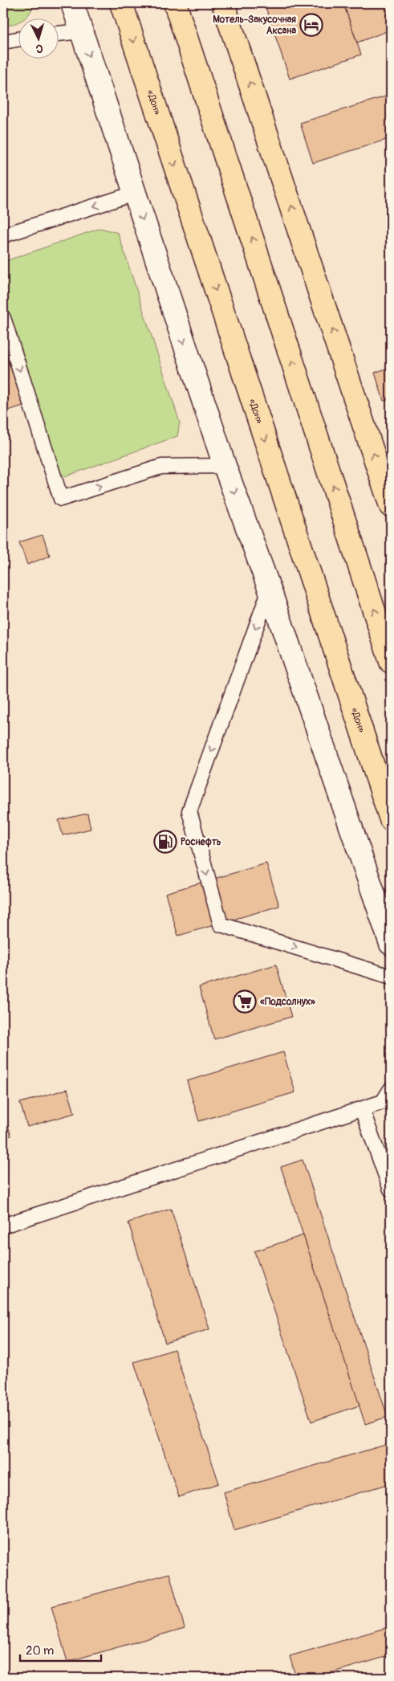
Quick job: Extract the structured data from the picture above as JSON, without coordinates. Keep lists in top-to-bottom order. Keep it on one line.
{"streets":{"highway":["«Дон»"]},"places":{"hotel":["Мотель-Закусочная Аксана"],"fuel station":["Роснефть"],"supermarket":["«Подсолнух»"]},"scale_bar":"20 m","north":"bottom"}
